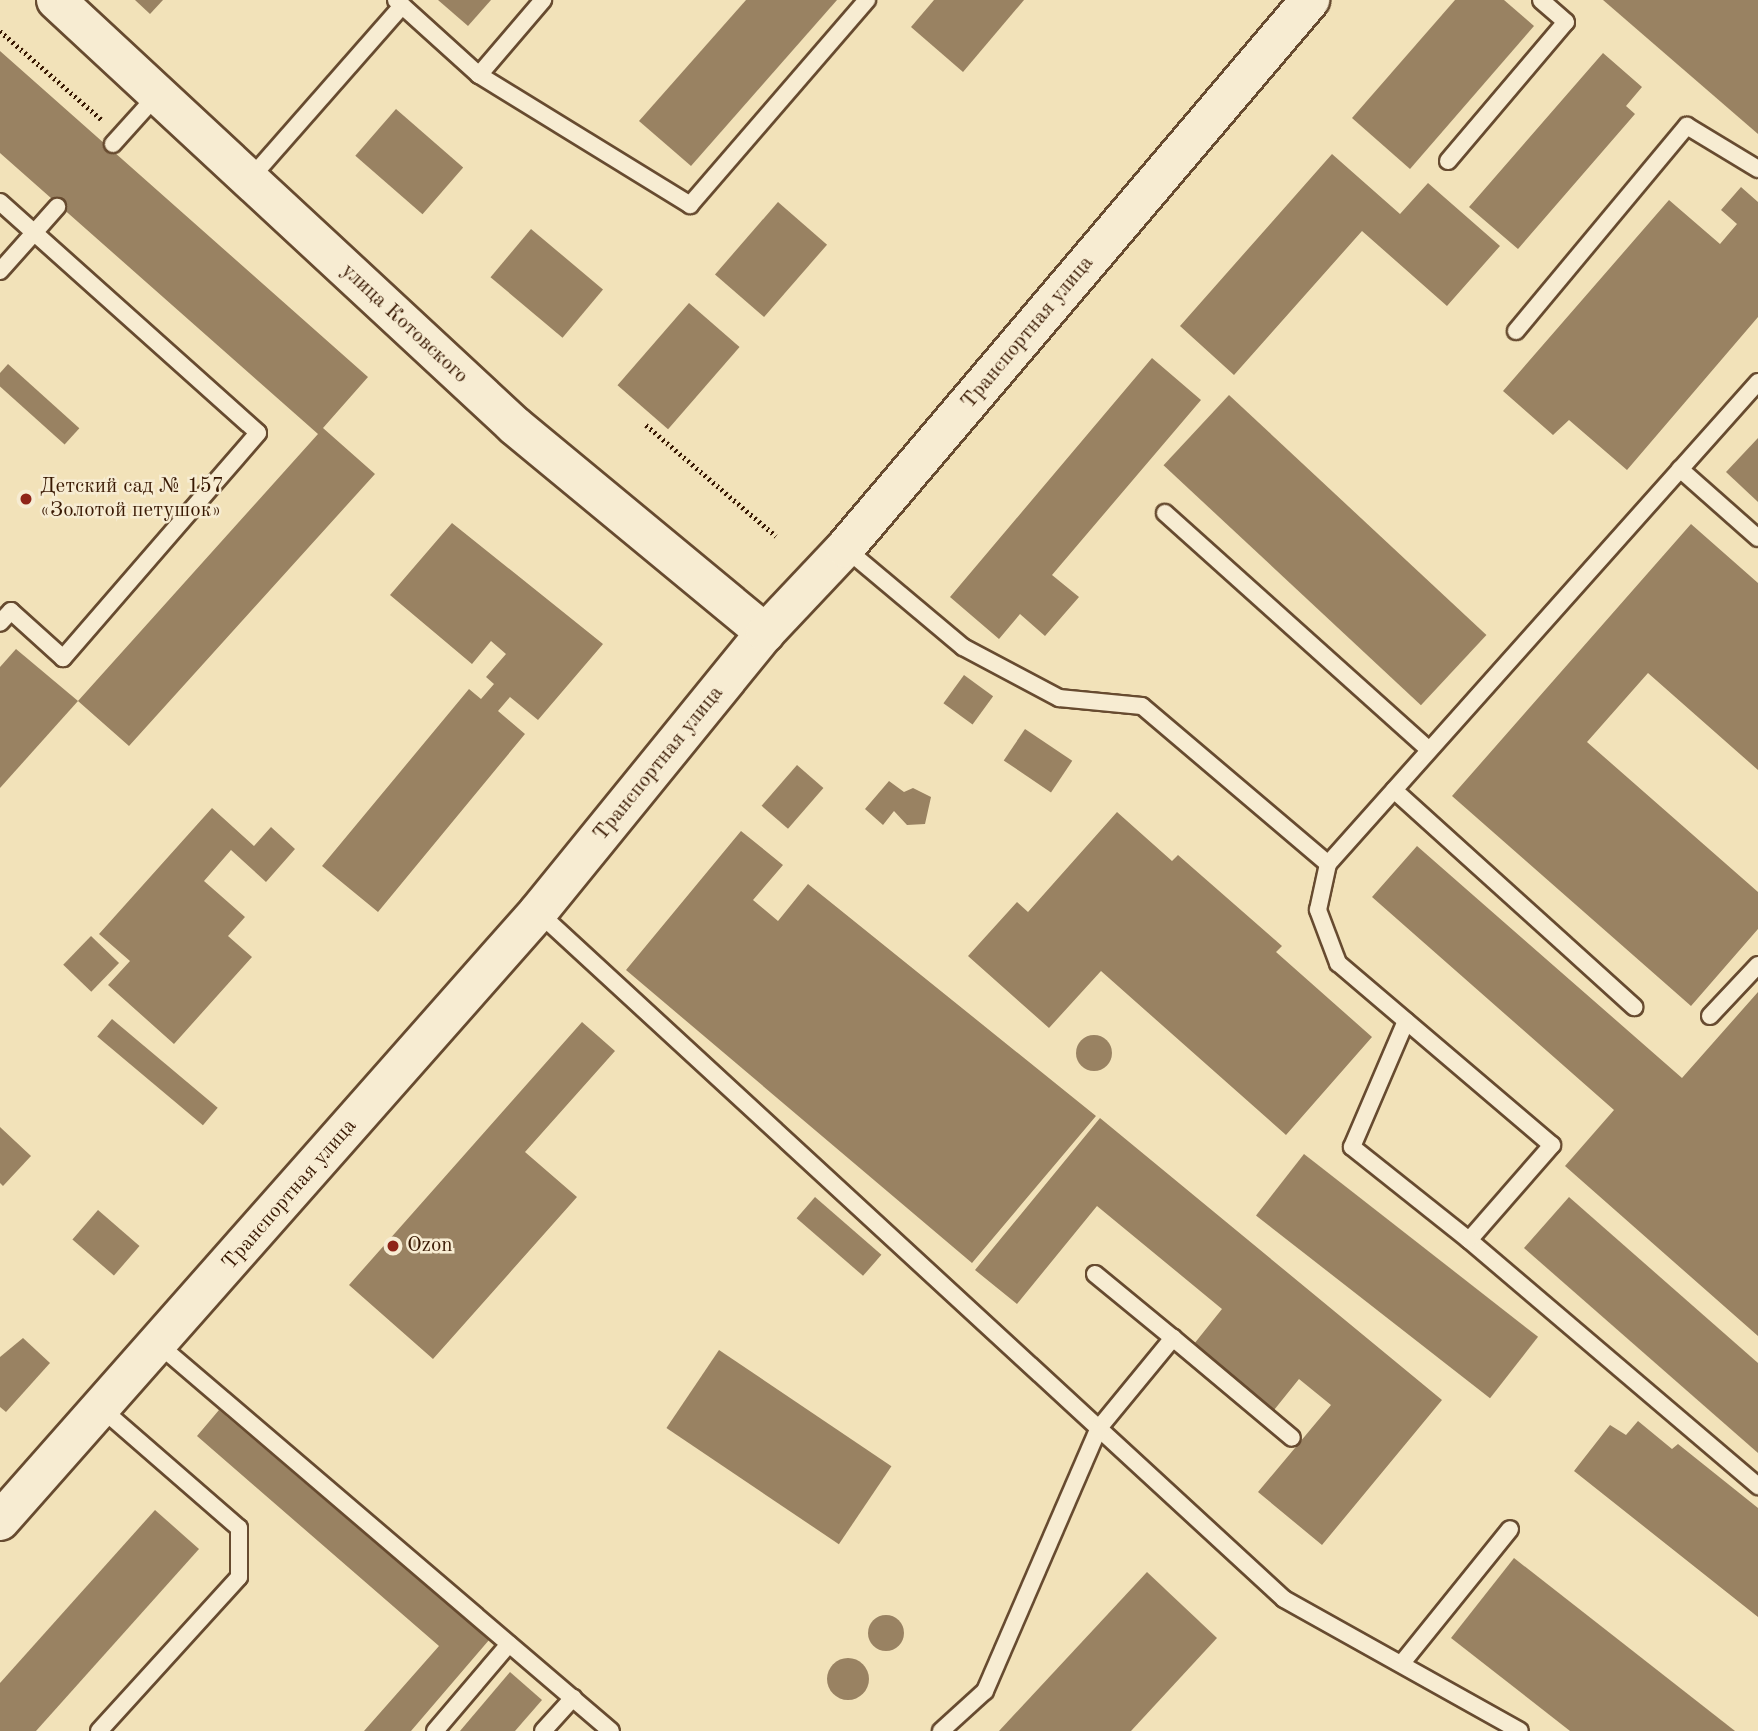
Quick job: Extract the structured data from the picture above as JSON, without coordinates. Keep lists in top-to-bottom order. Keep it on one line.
{"streets":{"street":["улица Котовского","Транспортная улица"]},"crossings":[["улица Котовского","Транспортная улица"]],"places":["Детский сад № 157 «Золотой петушок»","Ozon"]}
